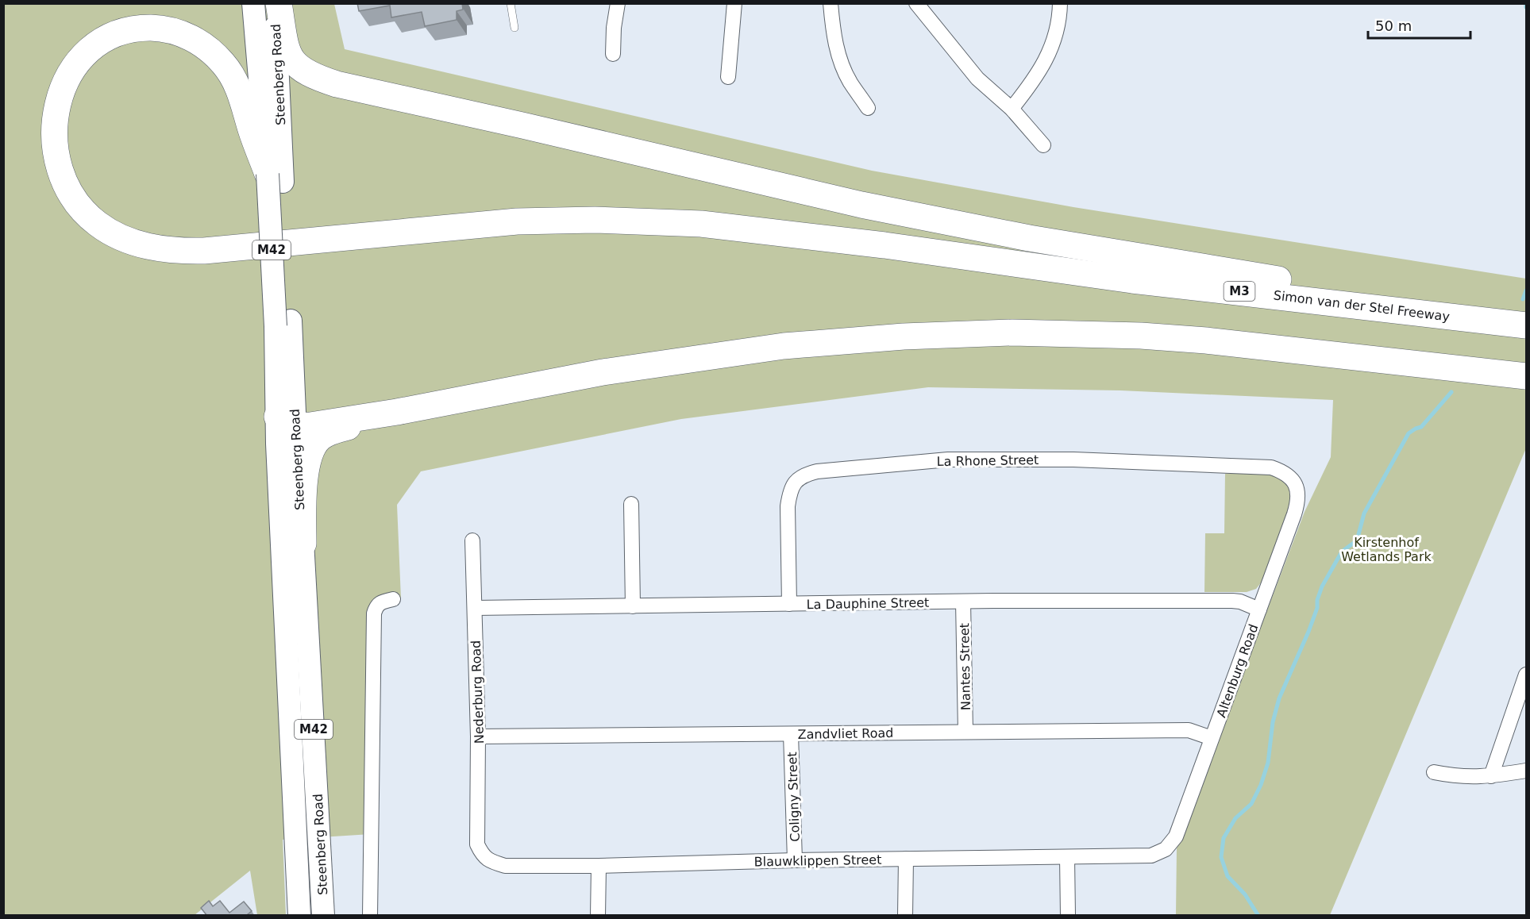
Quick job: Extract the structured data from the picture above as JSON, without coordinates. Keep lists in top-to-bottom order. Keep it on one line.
{"streets":{"highway":["M3","Simon van der Stel Freeway"],"main road":["Steenberg Road","M42"],"street":["La Rhone Street","La Dauphine Street","Nantes Street","Altenburg Road","Nederburg Road","Zandvliet Road","Coligny Street","Blauwklippen Street"]},"crossings":[["Steenberg Road","Simon van der Stel Freeway"],["La Rhone Street","La Dauphine Street"],["La Rhone Street","Altenburg Road"],["La Dauphine Street","Nantes Street"],["La Dauphine Street","Altenburg Road"],["La Dauphine Street","Nederburg Road"],["Nantes Street","Zandvliet Road"],["Altenburg Road","Zandvliet Road"],["Altenburg Road","Blauwklippen Street"],["Nederburg Road","Zandvliet Road"],["Nederburg Road","Blauwklippen Street"],["Zandvliet Road","Coligny Street"],["Coligny Street","Blauwklippen Street"]],"parks":["Kirstenhof Wetlands Park"],"scale_bar":"50 m"}
